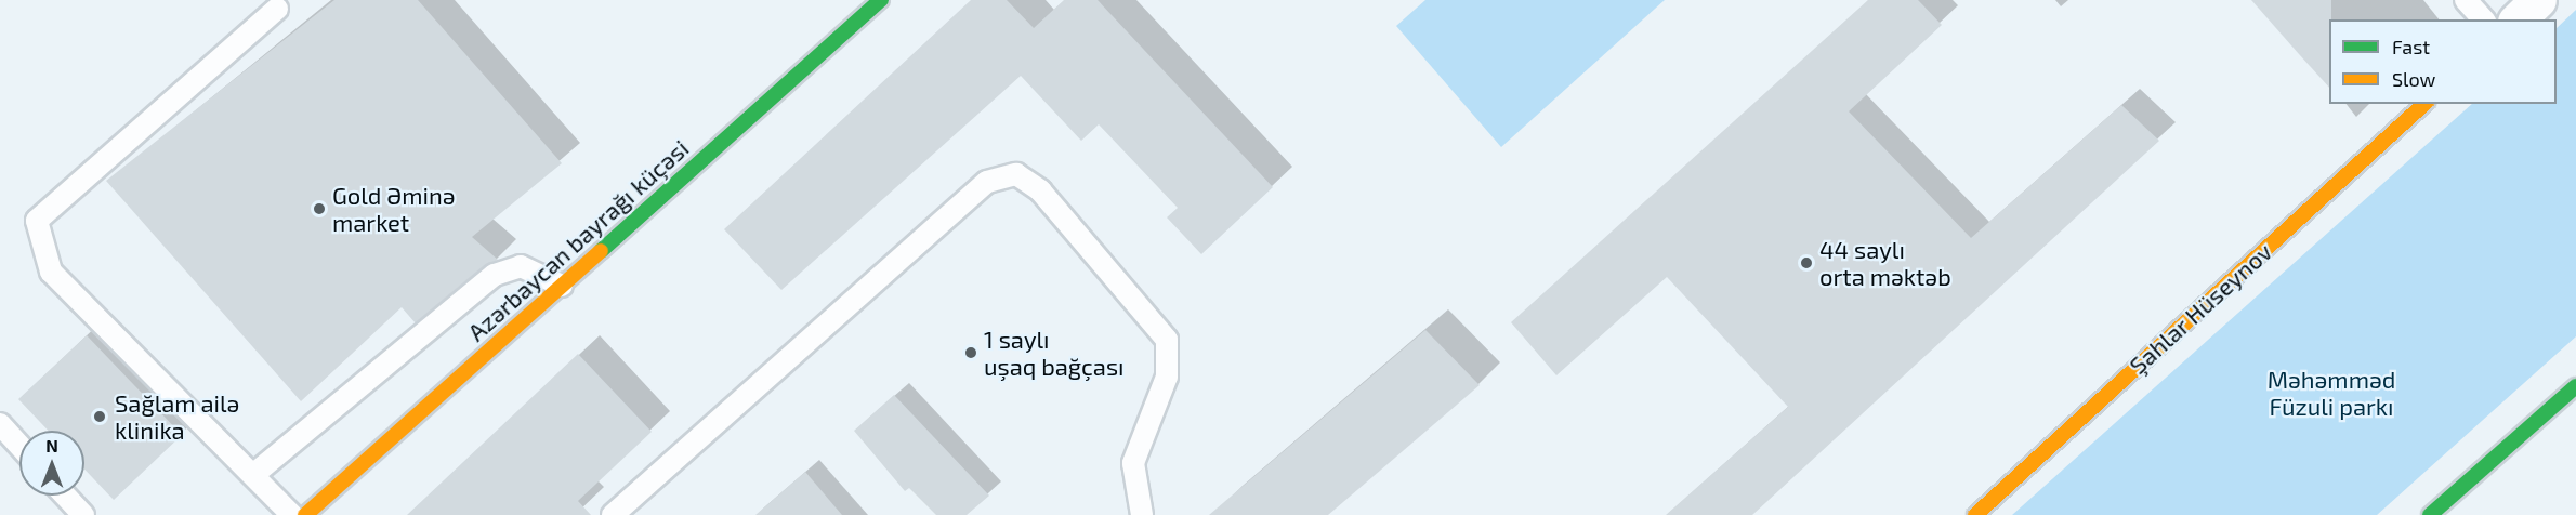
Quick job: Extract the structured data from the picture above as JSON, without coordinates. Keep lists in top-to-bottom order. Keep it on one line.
{"streets":{"street":["Azərbaycan bayrağı küçəsi","Şahlar Hüseynov"]},"parks":["Məhəmməd Füzuli parkı"],"places":["Gold Əminə market","44 saylı orta məktəb","1 saylı uşaq bağçası","Sağlam ailə klinika"],"legend":["Fast","Slow"],"north":"top"}
